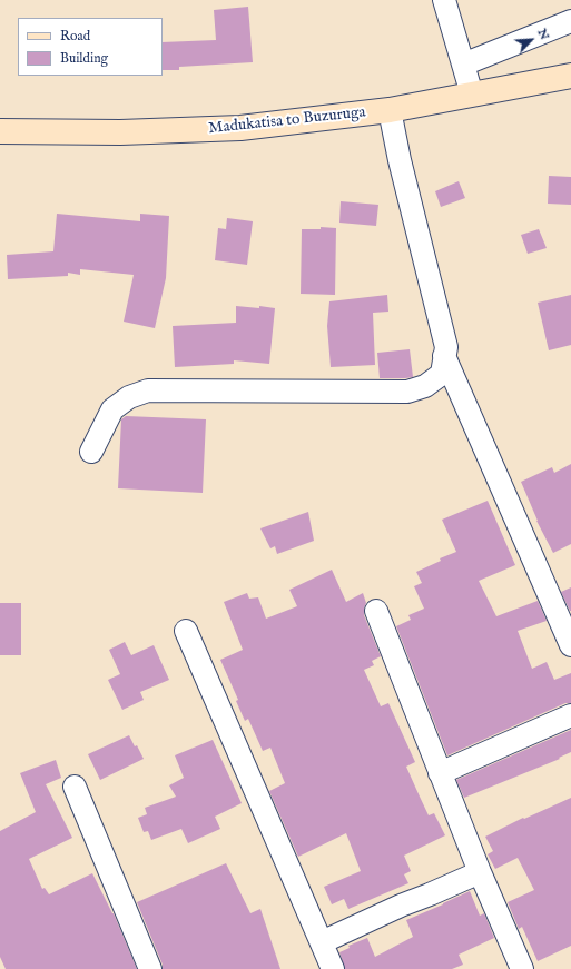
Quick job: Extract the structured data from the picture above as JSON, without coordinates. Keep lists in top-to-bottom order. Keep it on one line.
{"streets":{"main road":["Madukatisa to Buzuruga"]},"legend":["Road","Building"],"north":"top right"}
